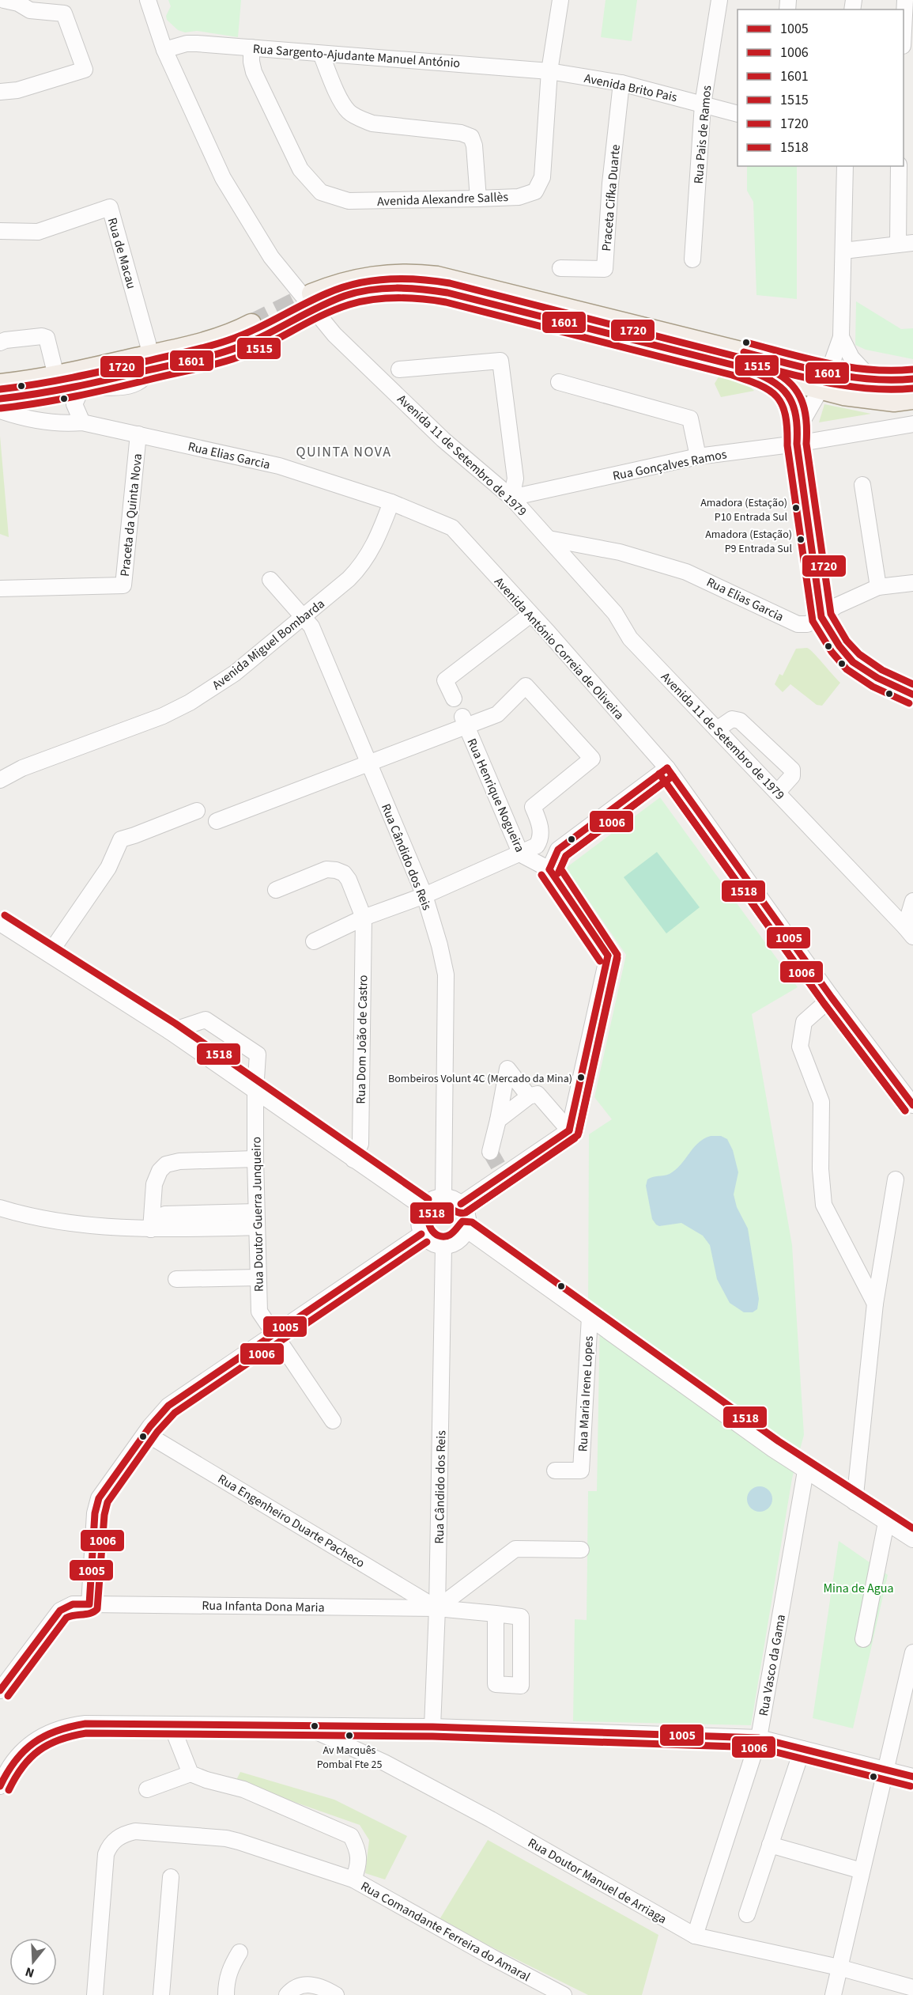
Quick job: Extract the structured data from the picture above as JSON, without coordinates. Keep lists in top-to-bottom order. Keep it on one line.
{"streets":{"street":["Rua Sargento-Ajudante Manuel António","Avenida Brito Pais","Rua Pais de Ramos","Praceta Cifka Duarte","Avenida Alexandre Sallès","Rua de Macau","Rua Elias Garcia","Avenida 11 de Setembro de 1979","Rua Gonçalves Ramos","Praceta da Quinta Nova","Avenida Miguel Bombarda","Avenida António Correia de Oliveira","Rua Henrique Nogueira","Rua Cândido dos Reis","Rua Dom João de Castro","Rua Doutor Guerra Junqueiro","Rua Maria Irene Lopes","Rua Engenheiro Duarte Pacheco","Rua Infanta Dona Maria","Rua Vasco da Gama","Rua Doutor Manuel de Arriaga","Rua Comandante Ferreira do Amaral"]},"crossings":[["Rua Sargento-Ajudante Manuel António","Avenida Brito Pais"],["Rua Sargento-Ajudante Manuel António","Avenida Alexandre Sallès"],["Rua Sargento-Ajudante Manuel António","Avenida 11 de Setembro de 1979"],["Avenida Brito Pais","Rua Pais de Ramos"],["Avenida Brito Pais","Praceta Cifka Duarte"],["Avenida Brito Pais","Avenida Alexandre Sallès"],["Rua Elias Garcia","Avenida 11 de Setembro de 1979"],["Rua Elias Garcia","Praceta da Quinta Nova"],["Rua Elias Garcia","Avenida Miguel Bombarda"],["Rua Elias Garcia","Avenida António Correia de Oliveira"],["Avenida 11 de Setembro de 1979","Rua Gonçalves Ramos"],["Avenida Miguel Bombarda","Rua Cândido dos Reis"],["Rua Henrique Nogueira","Rua Cândido dos Reis"],["Rua Cândido dos Reis","Rua Engenheiro Duarte Pacheco"],["Rua Cândido dos Reis","Rua Infanta Dona Maria"],["Rua Engenheiro Duarte Pacheco","Rua Infanta Dona Maria"],["Rua Vasco da Gama","Rua Doutor Manuel de Arriaga"]],"districts":["QUINTA NOVA"],"parks":["Mina de Agua"],"places":["Amadora (Estação) P10 Entrada Sul","Amadora (Estação) P9 Entrada Sul","Bombeiros Volunt 4C (Mercado da Mina)","Av Marquês Pombal Fte 25"],"lines":["transit line 1720","transit line 1601","transit line 1515","transit line 1005","transit line 1006","transit line 1518"],"legend":["1005","1006","1601","1515","1720","1518"],"north":"bottom"}
